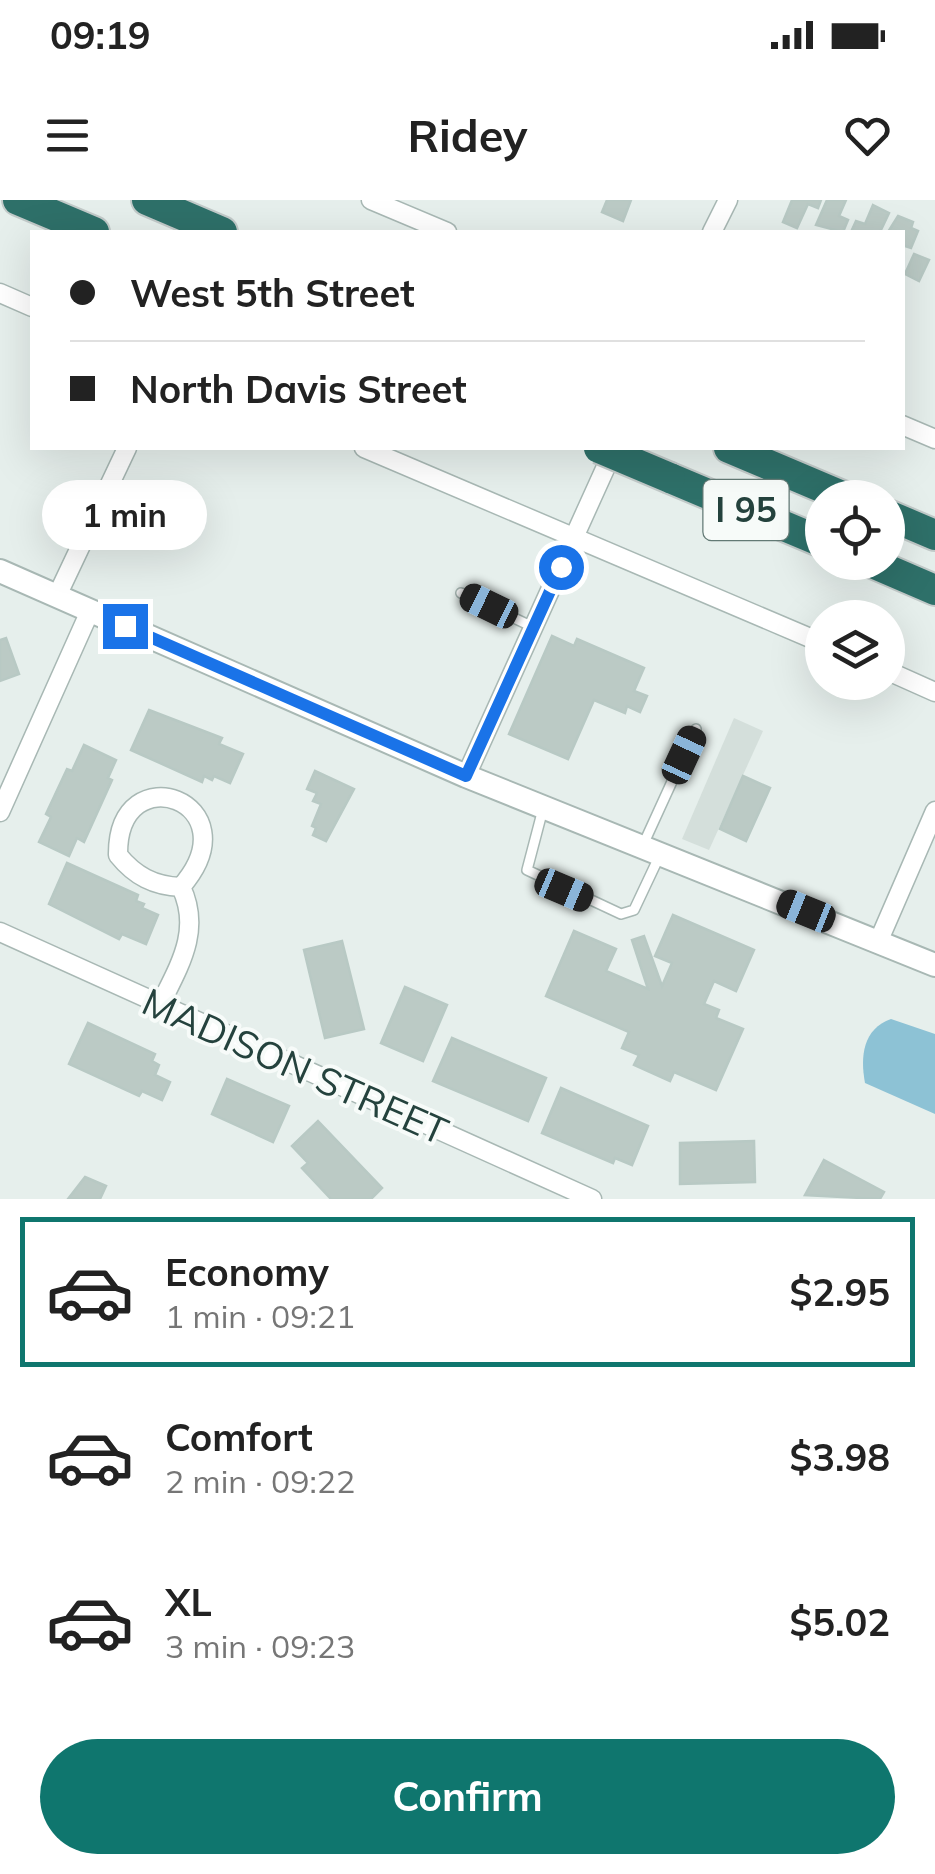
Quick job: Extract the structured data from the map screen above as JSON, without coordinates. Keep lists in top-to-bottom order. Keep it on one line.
{"streets":{"highway":["I 95"],"street":["MADISON STREET"]},"page":{"status":"09:19","header":"Ridey","banner":["West 5th Street","North Davis Street"],"bubble":"1 min","list":[{"name":"Economy","note":"1 min · 09:21","value":"$2.95"},{"name":"Comfort","note":"2 min · 09:22","value":"$3.98"},{"name":"XL","note":"3 min · 09:23","value":"$5.02"}],"buttons":"Confirm"}}
